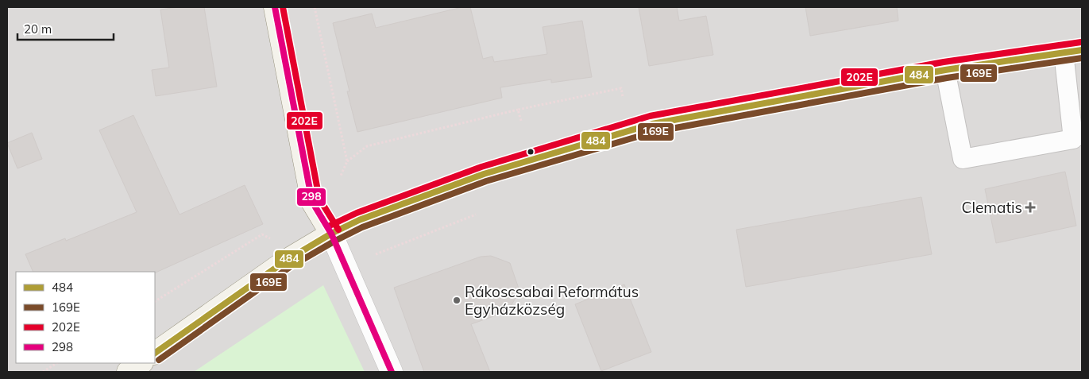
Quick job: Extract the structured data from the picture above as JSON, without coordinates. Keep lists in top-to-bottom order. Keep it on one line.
{"places":{"health":["Clematis"],"other":["Rákoscsabai Református Egyházközség"]},"lines":["transit line 202E","transit line 298","transit line 484","transit line 169E"],"legend":["484","169E","202E","298"],"scale_bar":"20 m"}
